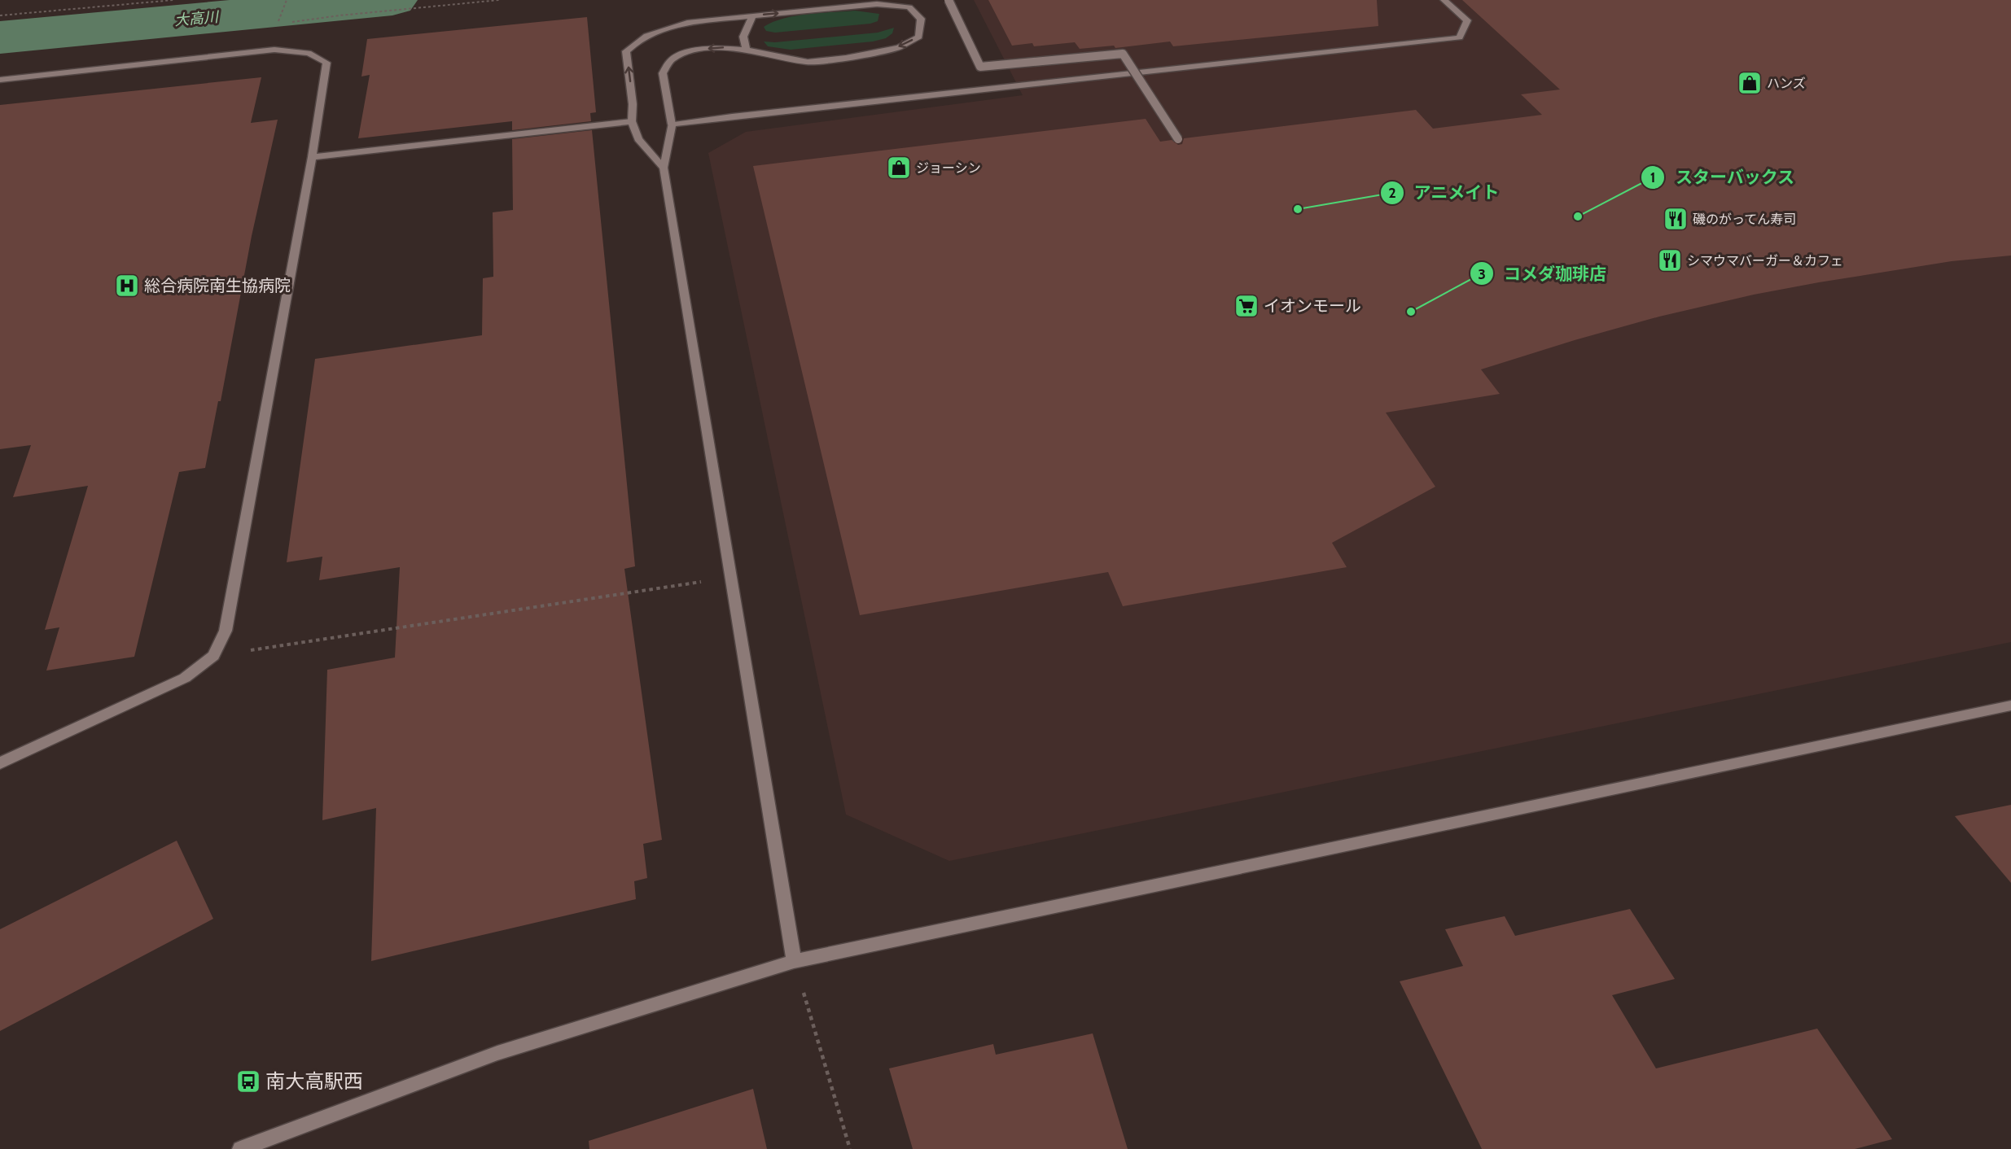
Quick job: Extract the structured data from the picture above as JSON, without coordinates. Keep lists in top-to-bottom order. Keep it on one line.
{"water":["大高川"],"places":{"shop":["ハンズ","ジョーシン"],"other":["アニメイト","スターバックス","コメダ珈琲店"],"restaurant":["磯のがってん寿司","シマウマバーガー＆カフェ"],"hospital":["総合病院南生協病院"],"supermarket":["イオンモール"],"bus stop":["南大高駅西"]}}
